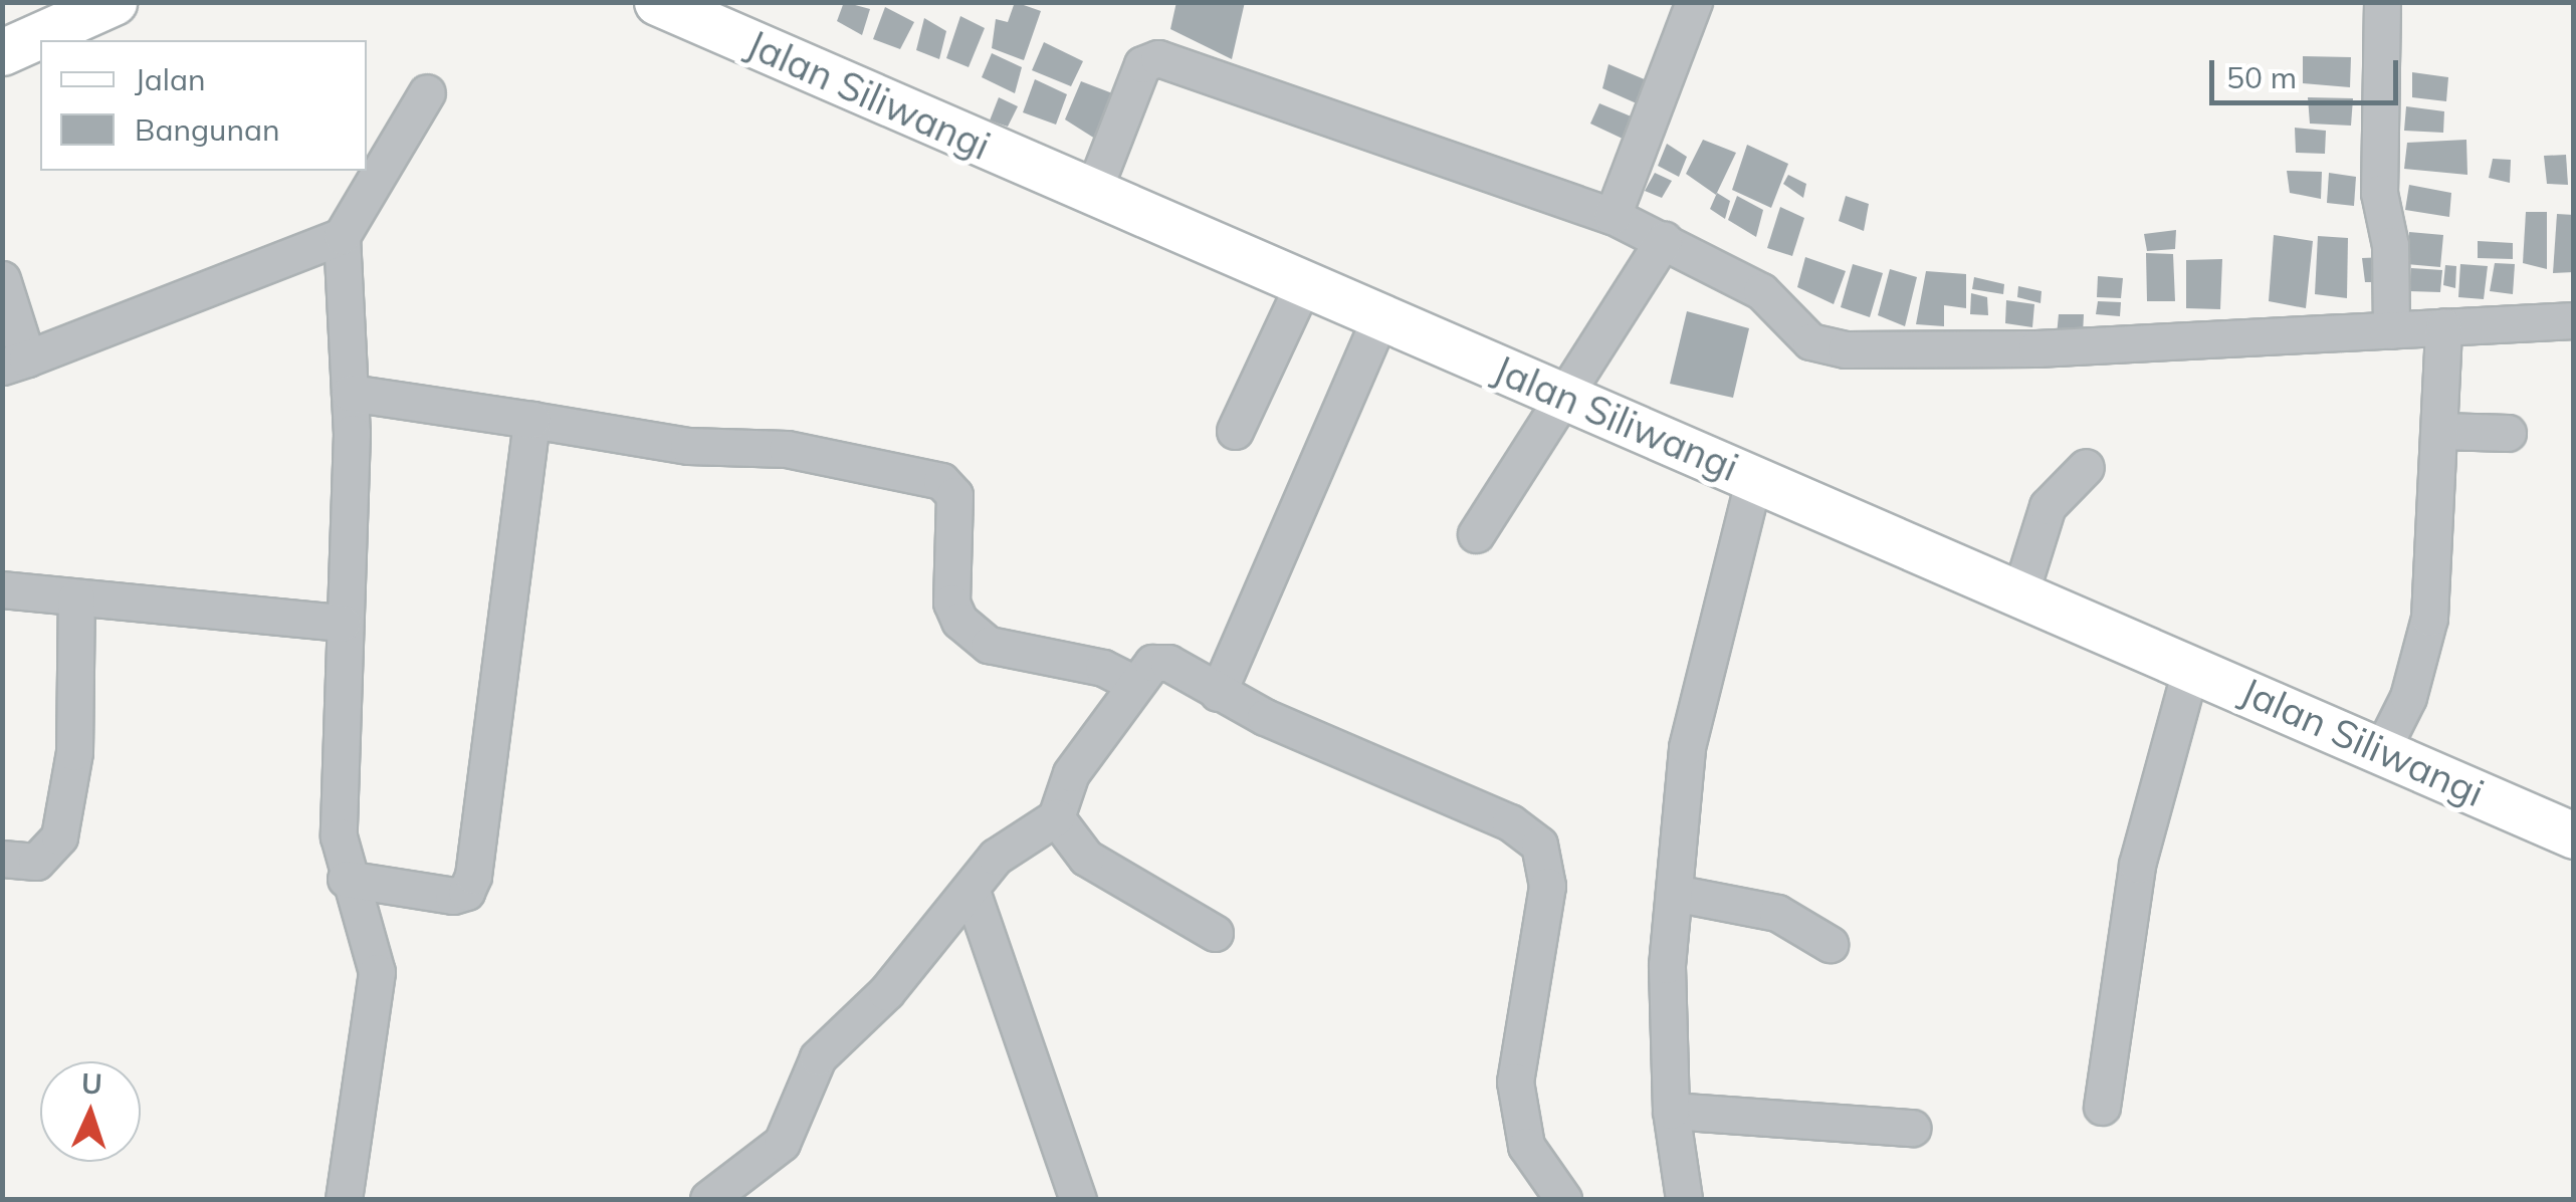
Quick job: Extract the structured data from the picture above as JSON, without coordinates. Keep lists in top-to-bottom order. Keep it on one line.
{"streets":{"main road":["Jalan Siliwangi"]},"legend":["Jalan","Bangunan"],"scale_bar":"50 m","north":"top"}
